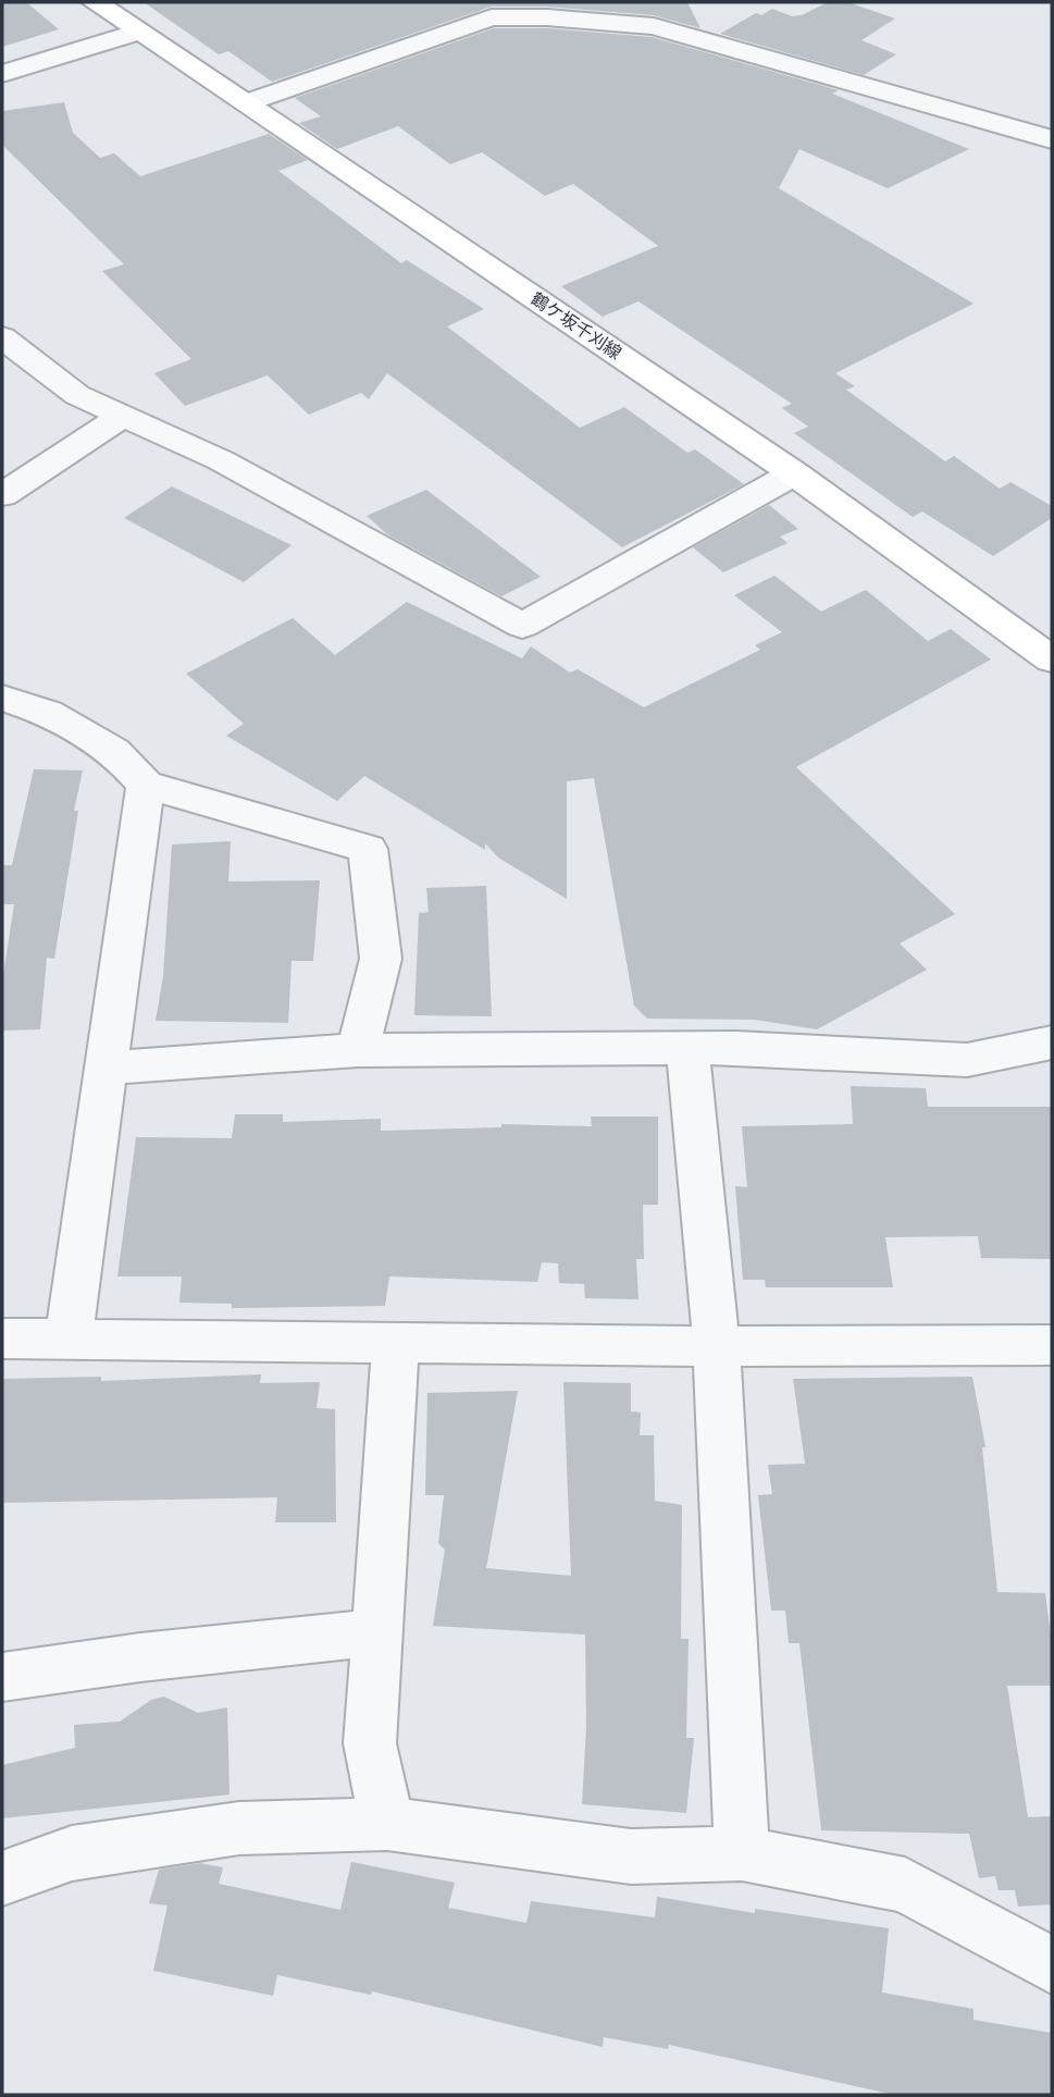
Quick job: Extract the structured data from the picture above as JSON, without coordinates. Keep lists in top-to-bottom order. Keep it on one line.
{"streets":{"main road":["鶴ケ坂千刈線"]}}
